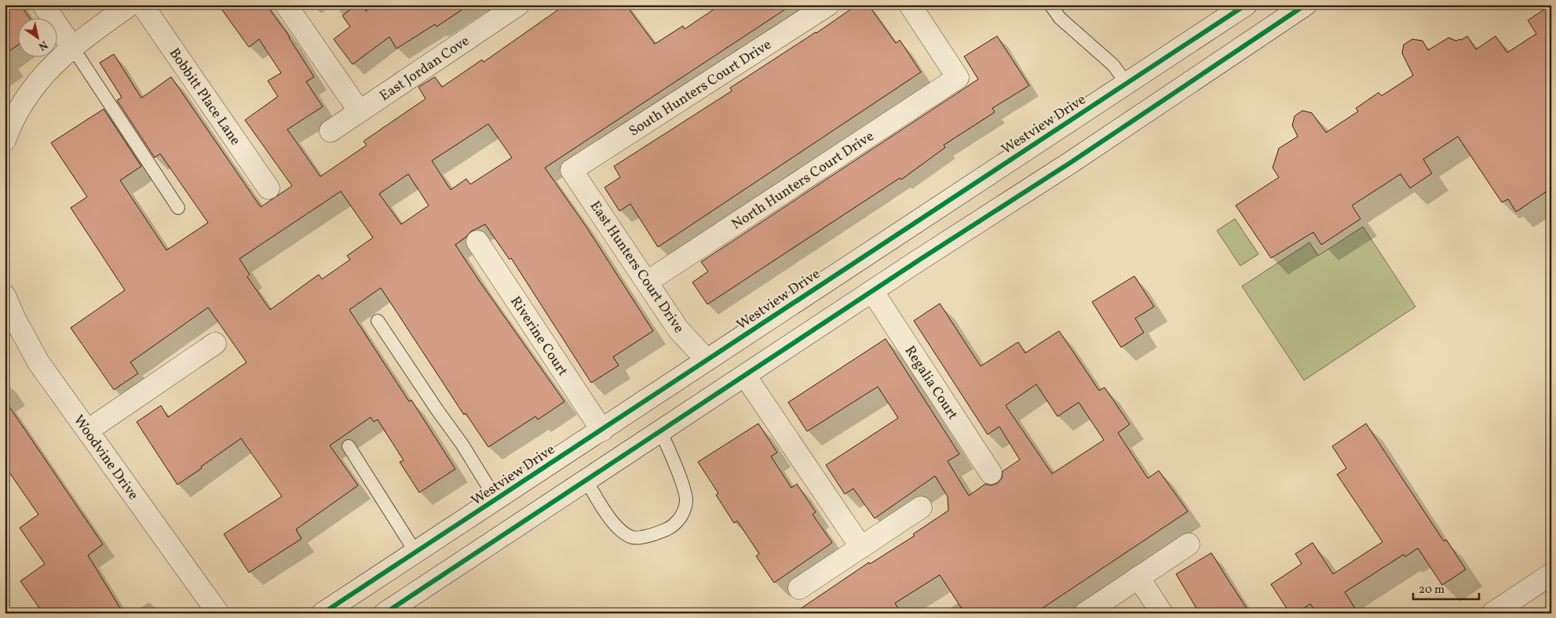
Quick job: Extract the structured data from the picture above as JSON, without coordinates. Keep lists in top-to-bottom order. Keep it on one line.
{"streets":{"street":["East Jordan Cove","South Hunters Court Drive","Bobbitt Place Lane","Westview Drive","North Hunters Court Drive","East Hunters Court Drive","Riverine Court","Regalia Court","Woodvine Drive"]},"crossings":[["South Hunters Court Drive","East Hunters Court Drive"],["Westview Drive","East Hunters Court Drive"],["Westview Drive","Riverine Court"],["North Hunters Court Drive","East Hunters Court Drive"]],"scale_bar":"20 m","north":"bottom right"}
